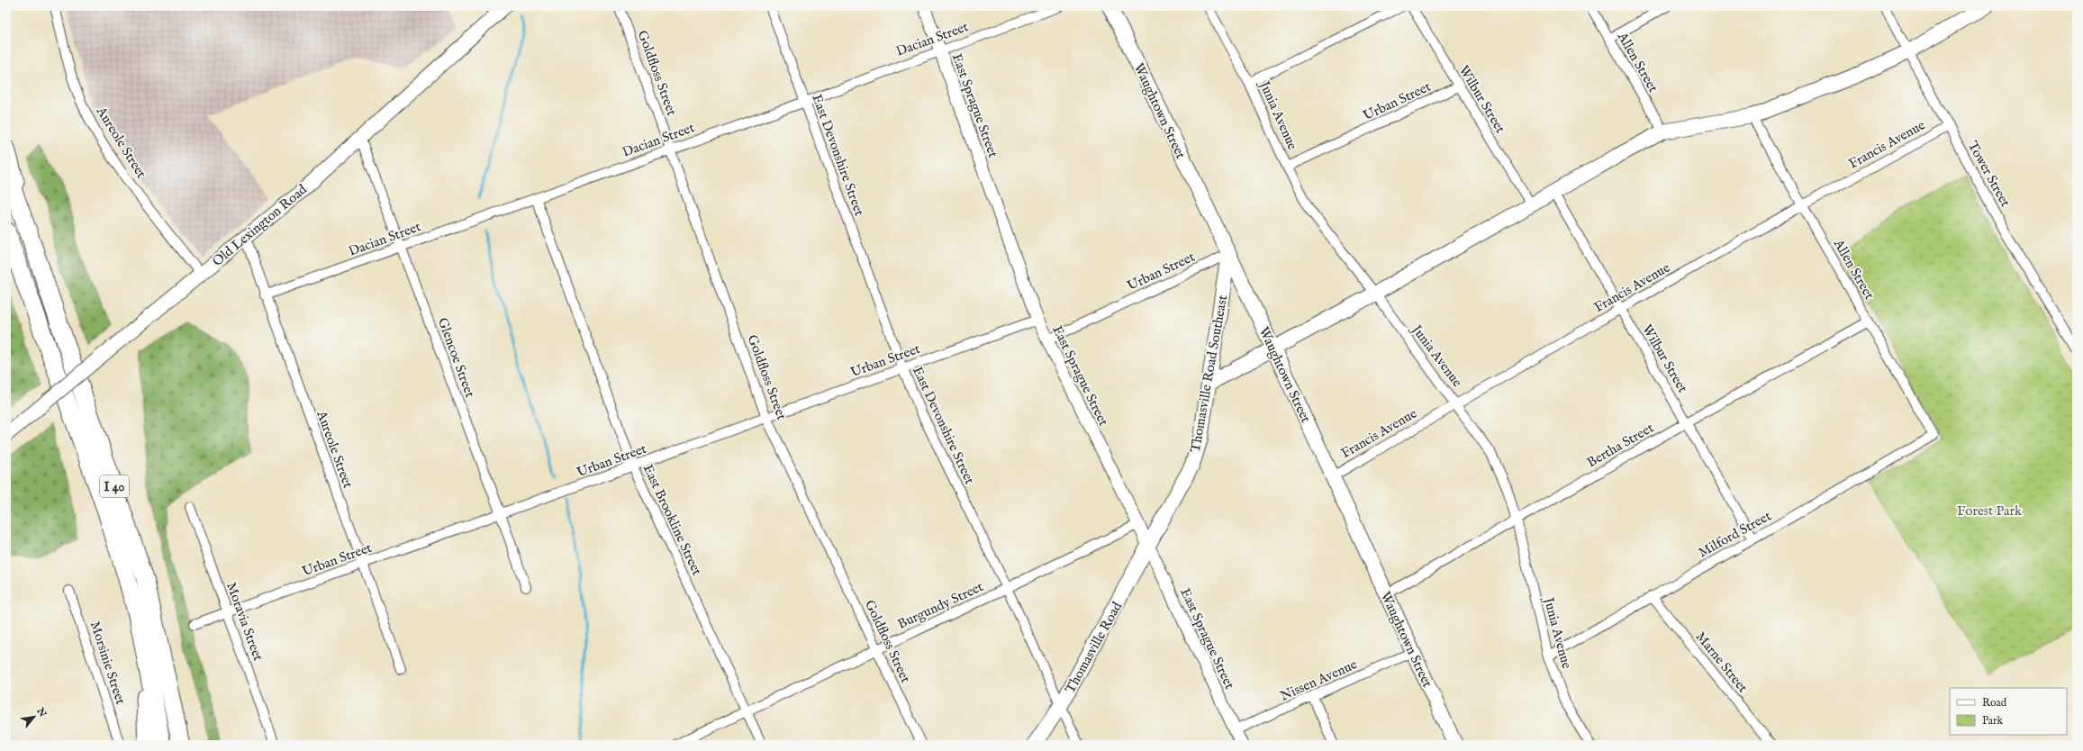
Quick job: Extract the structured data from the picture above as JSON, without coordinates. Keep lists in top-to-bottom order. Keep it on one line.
{"streets":{"highway":["I 40"],"main road":["Waughtown Street","Old Lexington Road","Thomasville Road Southeast","Thomasville Road"],"street":["Dacian Street","Allen Street","Goldfloss Street","Wilbur Street","Urban Street","East Sprague Street","Junia Avenue","Aureole Street","Francis Avenue","East Devonshire Street","Tower Street","Glencoe Street","Bertha Street","East Brookline Street","Milford Street","Burgundy Street","Moravia Street","Marne Street","Morsinie Street","Nissen Avenue"]},"crossings":[["Dacian Street","Goldfloss Street"],["Dacian Street","East Sprague Street"],["Dacian Street","Aureole Street"],["Dacian Street","East Devonshire Street"],["Dacian Street","Glencoe Street"],["Dacian Street","East Brookline Street"],["Allen Street","Francis Avenue"],["Allen Street","Bertha Street"],["Allen Street","Milford Street"],["Goldfloss Street","Urban Street"],["Goldfloss Street","Burgundy Street"],["Wilbur Street","Urban Street"],["Wilbur Street","Francis Avenue"],["Wilbur Street","Bertha Street"],["Wilbur Street","Milford Street"],["Urban Street","East Sprague Street"],["Urban Street","Waughtown Street"],["Urban Street","Junia Avenue"],["Urban Street","Aureole Street"],["Urban Street","East Devonshire Street"],["Urban Street","Glencoe Street"],["Urban Street","Thomasville Road Southeast"],["Urban Street","East Brookline Street"],["Urban Street","Moravia Street"],["East Sprague Street","Thomasville Road Southeast"],["East Sprague Street","Burgundy Street"],["East Sprague Street","Thomasville Road"],["East Sprague Street","Nissen Avenue"],["Waughtown Street","Francis Avenue"],["Waughtown Street","Thomasville Road Southeast"],["Waughtown Street","Bertha Street"],["Waughtown Street","Nissen Avenue"],["Junia Avenue","Francis Avenue"],["Junia Avenue","Bertha Street"],["Junia Avenue","Milford Street"],["Aureole Street","Old Lexington Road"],["Francis Avenue","Tower Street"],["East Devonshire Street","Burgundy Street"],["East Devonshire Street","Thomasville Road"],["Old Lexington Road","Glencoe Street"],["Thomasville Road Southeast","Thomasville Road"],["East Brookline Street","Burgundy Street"],["Milford Street","Marne Street"]],"parks":["Forest Park"],"legend":["Road","Park"],"north":"top right"}
